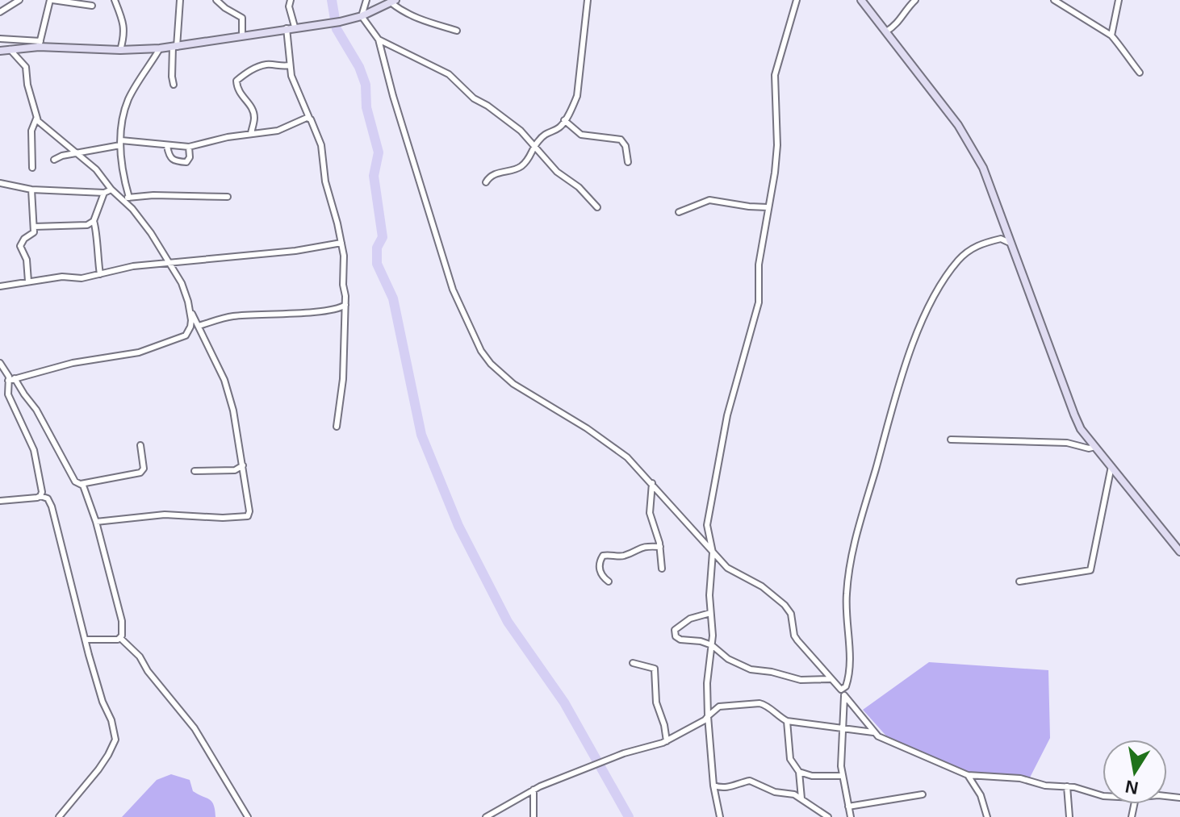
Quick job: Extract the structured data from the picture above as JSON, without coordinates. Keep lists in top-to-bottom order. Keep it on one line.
{"north":"bottom"}
